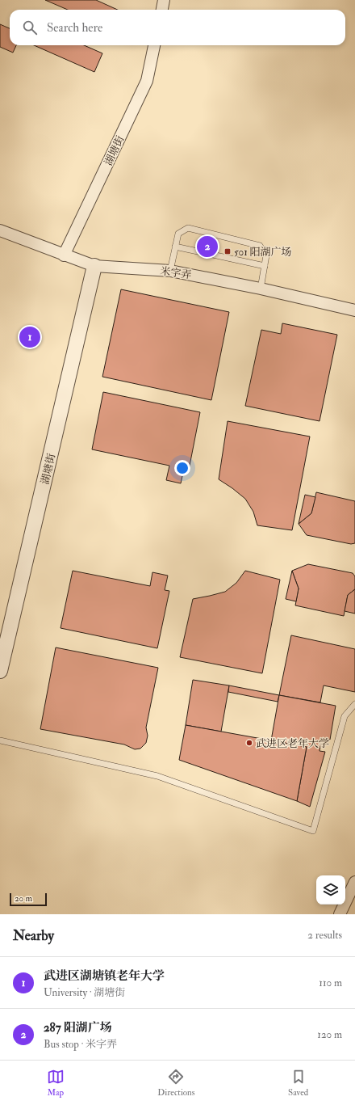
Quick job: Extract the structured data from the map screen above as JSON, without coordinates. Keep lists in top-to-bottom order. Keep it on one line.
{"streets":{"street":["湖塘街","米字弄"]},"crossings":[["湖塘街","米字弄"]],"places":{"transit":["501 阳湖广场"],"other":["武进区老年大学"]},"scale_bar":"20 m","page":{"search":"Search here","pins":["2","1"],"scale":"20 m","heading":["Nearby","2 results"],"list":[{"mark":"1","name":"武进区湖塘镇老年大学","note":"University · 湖塘街","value":"110 m"},{"mark":"2","name":"287 阳湖广场","note":"Bus stop · 米字弄","value":"120 m"}],"nav":["Map","Directions","Saved"]}}
